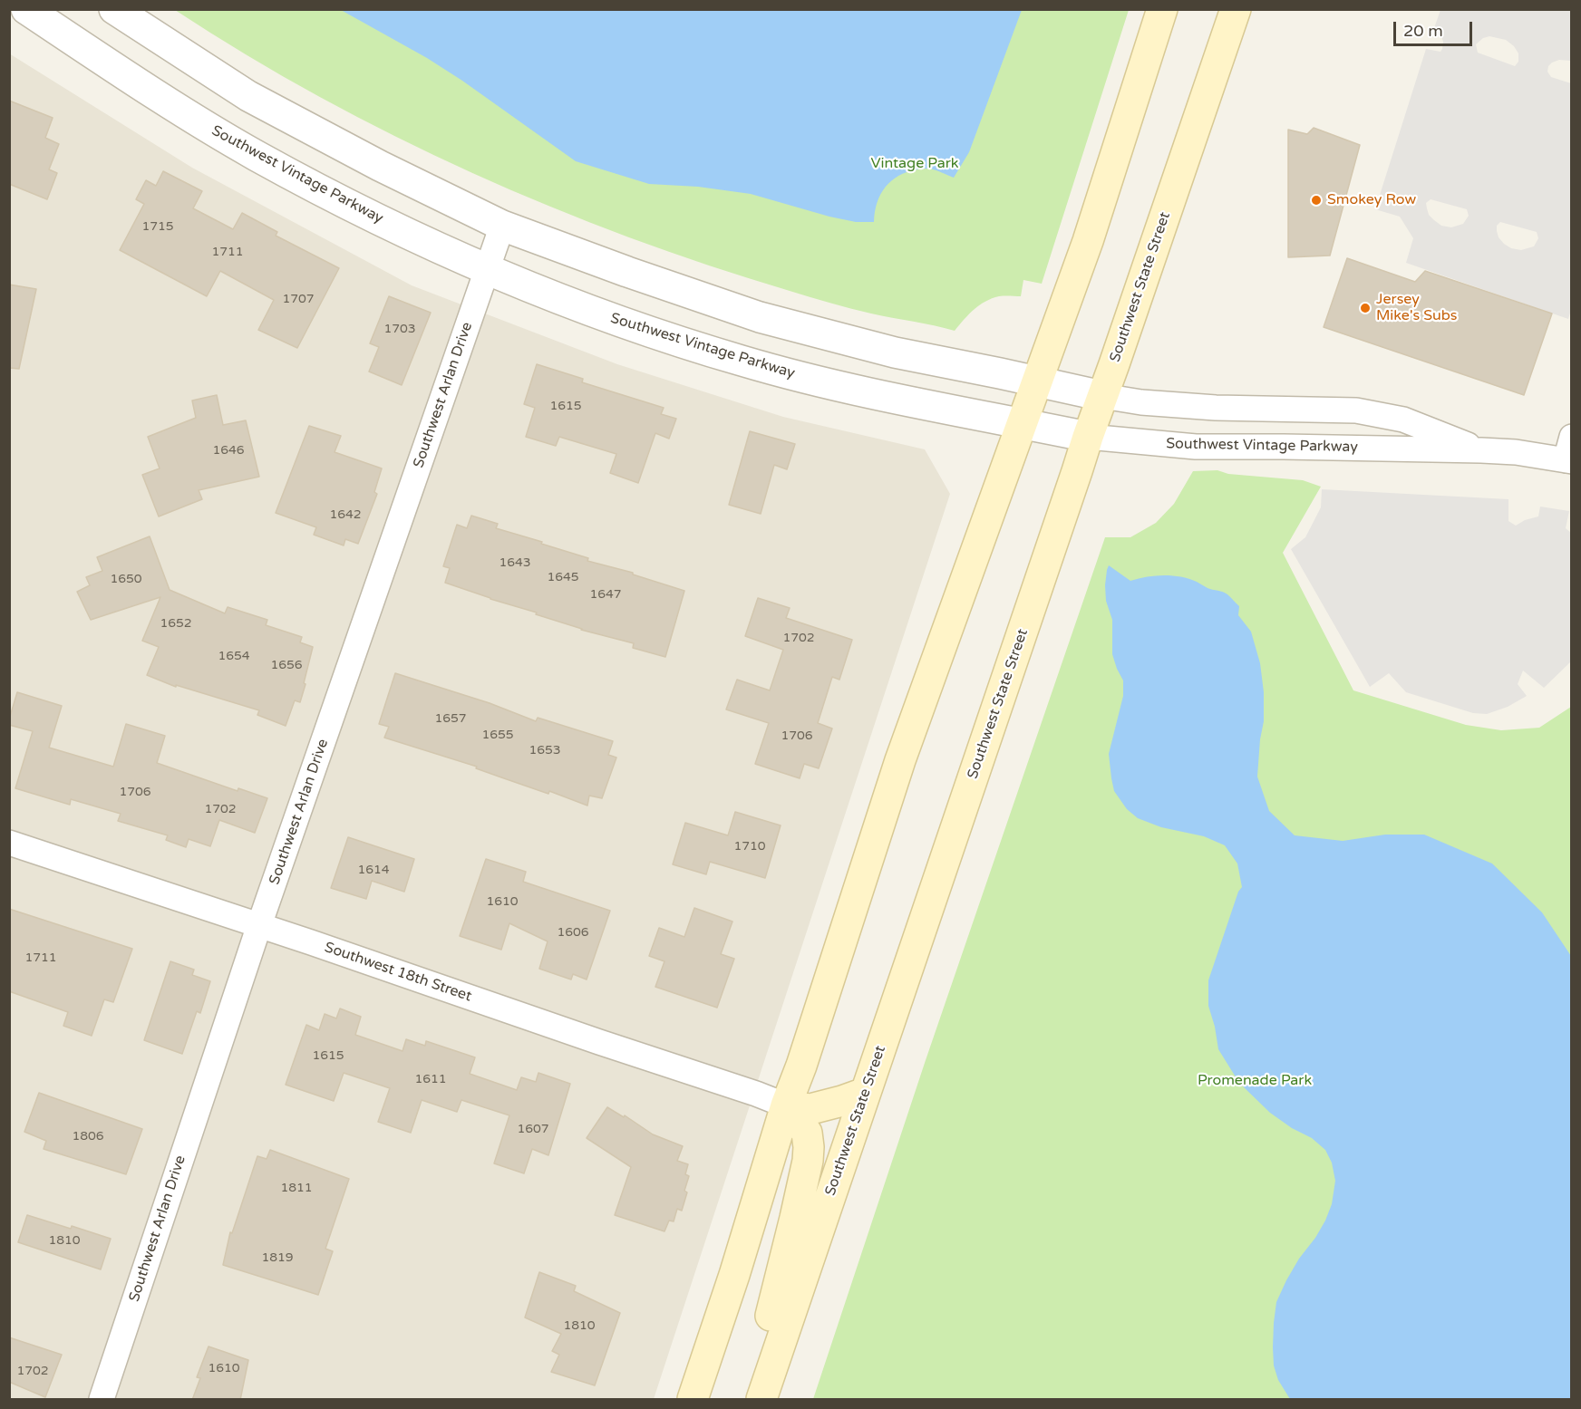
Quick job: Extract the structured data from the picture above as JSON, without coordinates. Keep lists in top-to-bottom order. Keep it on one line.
{"streets":{"main road":["Southwest State Street"],"street":["Southwest Vintage Parkway","Southwest Arlan Drive","Southwest 18th Street"]},"crossings":[["Southwest Vintage Parkway","Southwest State Street"],["Southwest Vintage Parkway","Southwest Arlan Drive"],["Southwest Arlan Drive","Southwest 18th Street"]],"parks":["Vintage Park","Promenade Park"],"places":["Smokey Row","Jersey Mike's Subs"],"house_numbers":["1715","1711","1707","1703","1615","1646","1642","1643","1645","1650","1647","1652","1702","1654","1656","1657","1655","1706","1653","1706","1702","1710","1614","1610","1606","1711","1615","1611","1607","1806","1811","1810","1819","1810","1610","1702"],"scale_bar":"20 m"}
